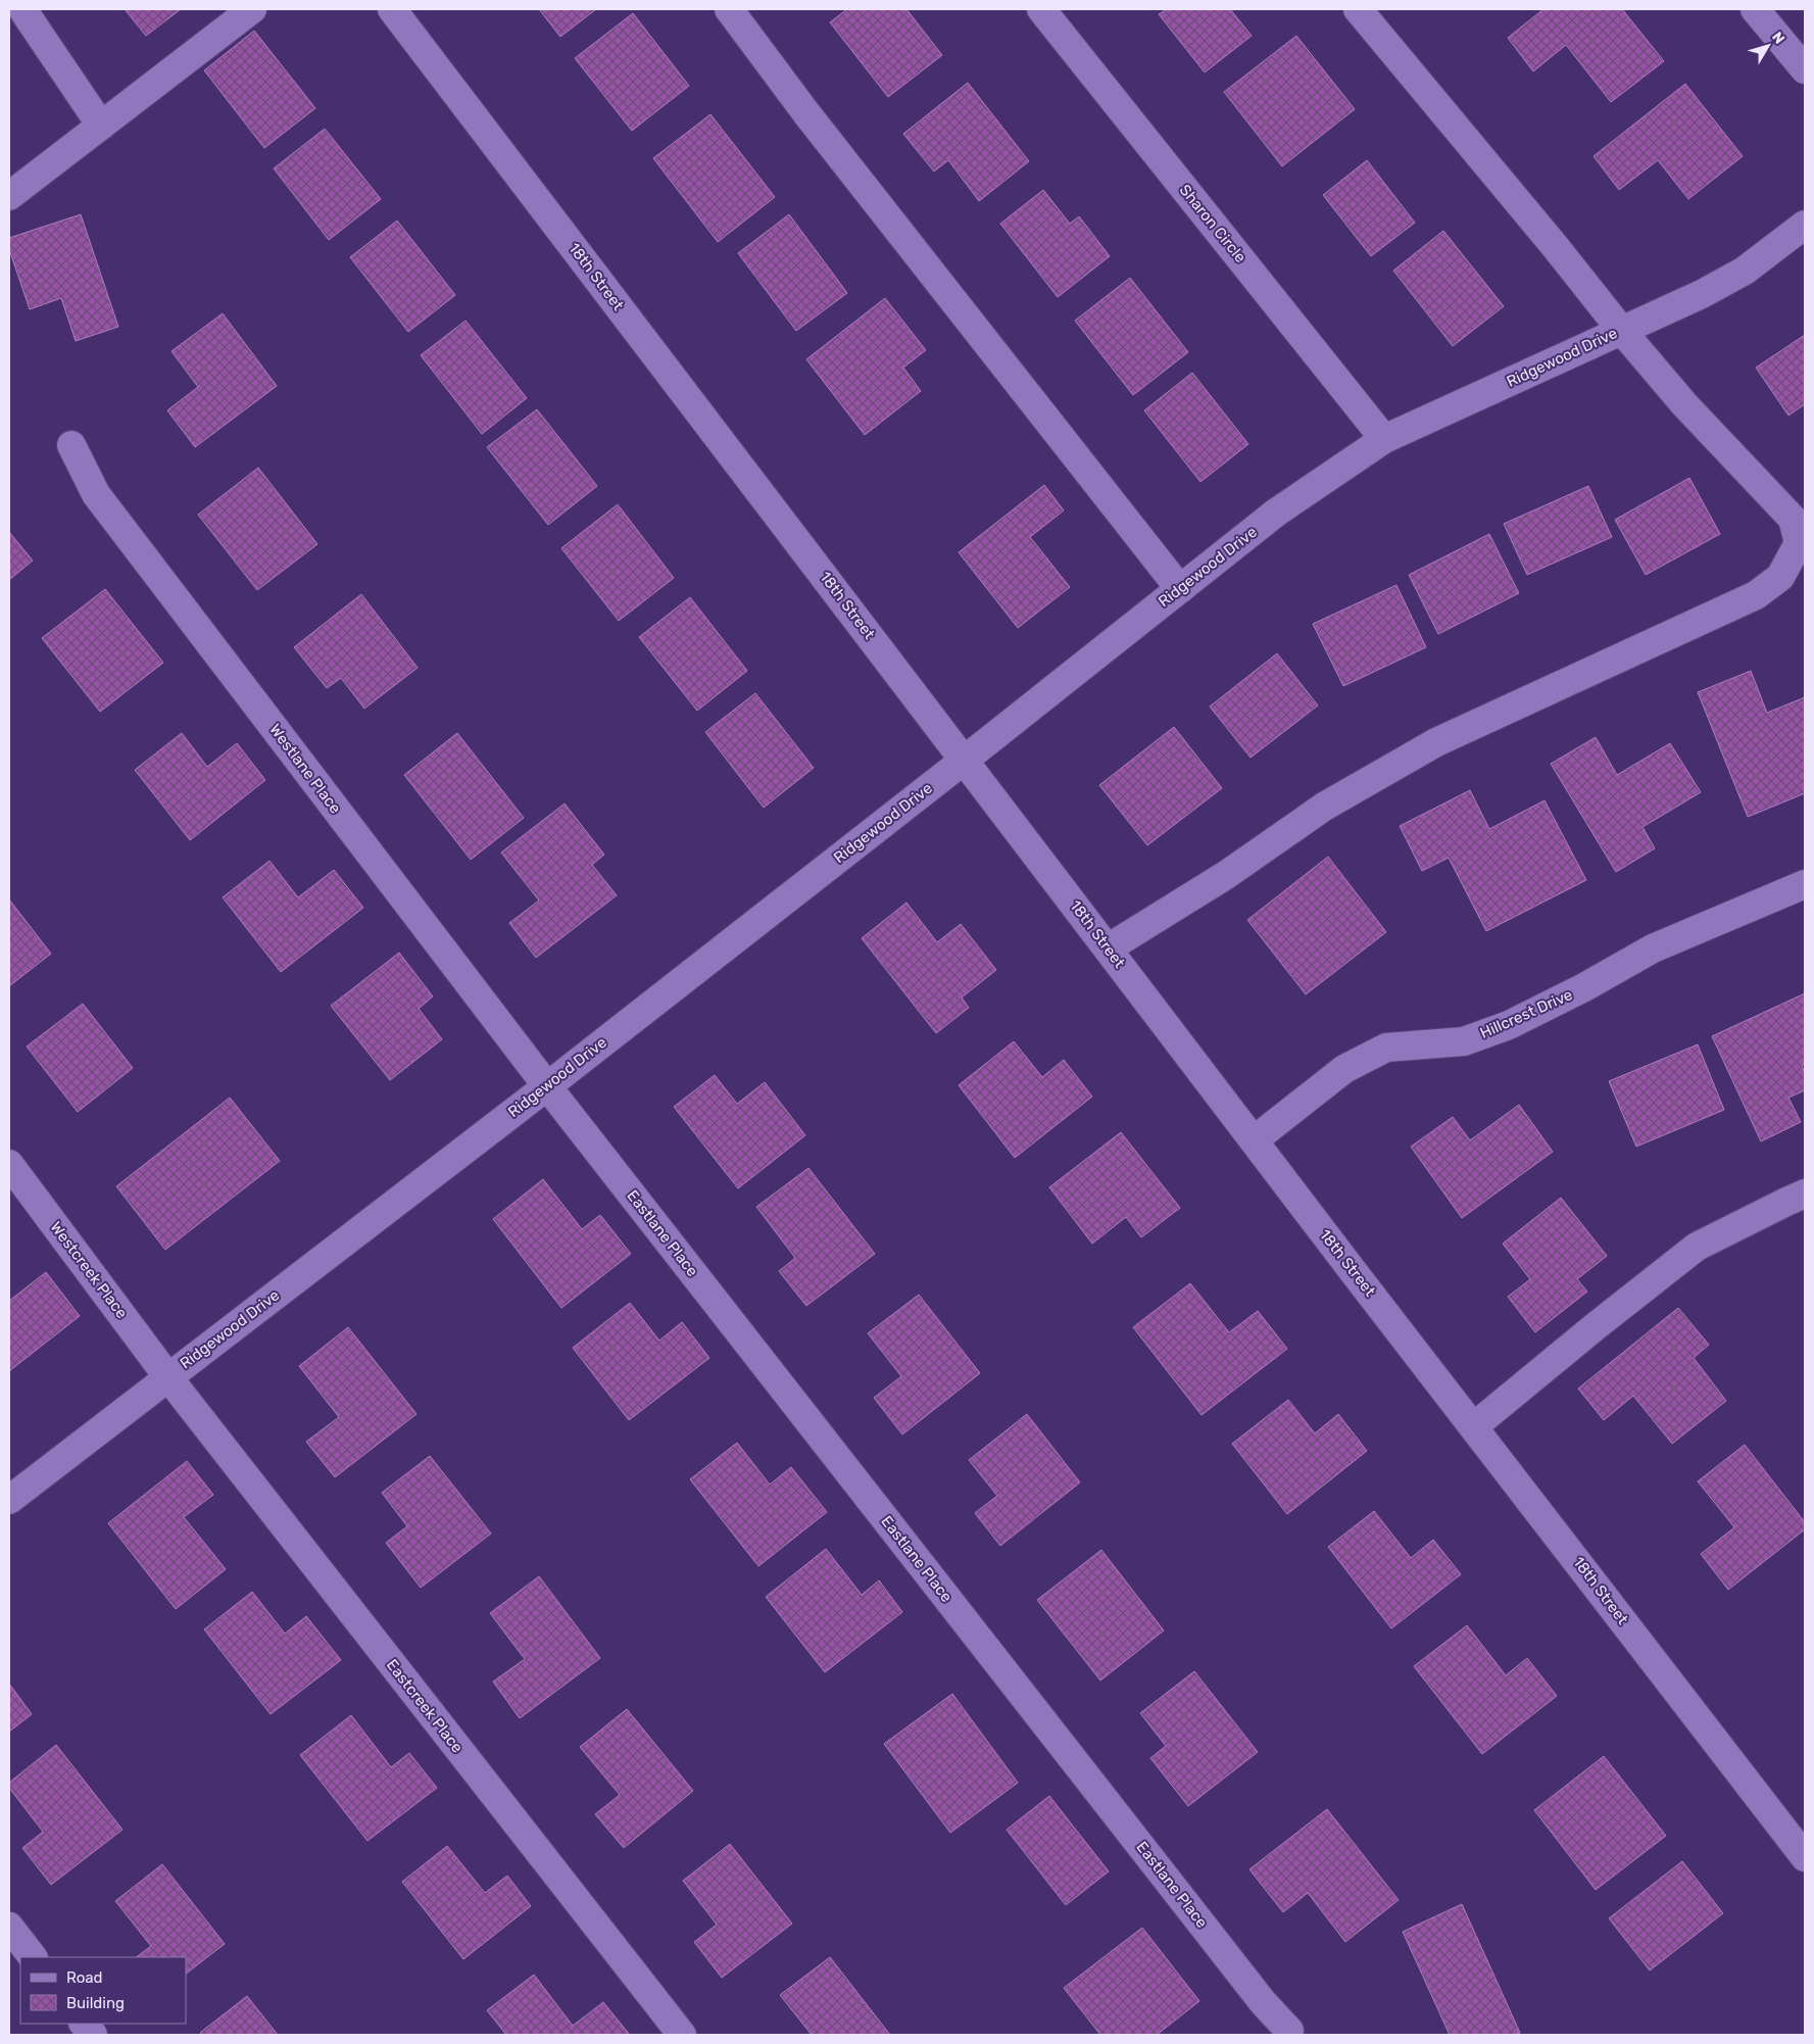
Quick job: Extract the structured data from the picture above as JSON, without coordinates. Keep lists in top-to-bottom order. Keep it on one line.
{"streets":{"street":["Sharon Circle","18th Street","Ridgewood Drive","Westlane Place","Hillcrest Drive","Eastlane Place","Westcreek Place","Eastcreek Place"]},"crossings":[["Sharon Circle","Ridgewood Drive"],["18th Street","Ridgewood Drive"],["18th Street","Hillcrest Drive"],["Ridgewood Drive","Westlane Place"],["Ridgewood Drive","Eastlane Place"],["Ridgewood Drive","Westcreek Place"],["Ridgewood Drive","Eastcreek Place"],["Westlane Place","Eastlane Place"],["Westcreek Place","Eastcreek Place"]],"legend":["Road","Building"],"north":"top right"}
